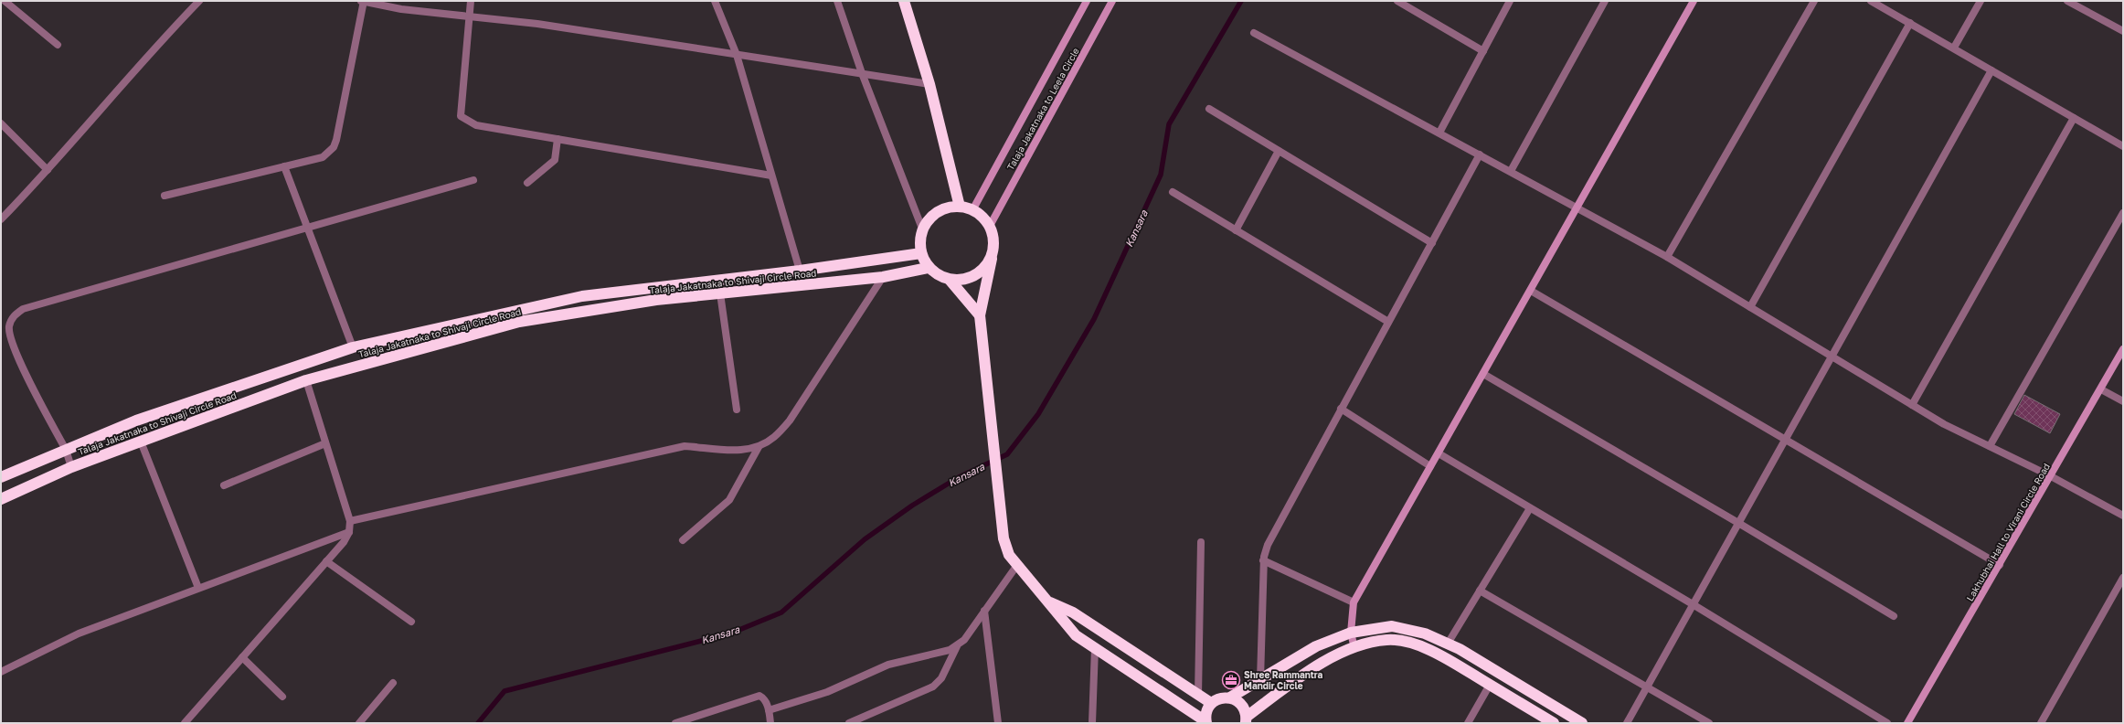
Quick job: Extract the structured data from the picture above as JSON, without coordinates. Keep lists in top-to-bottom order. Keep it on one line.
{"streets":{"highway":["Talaja Jakatnaka to Shivaji Circle Road"],"street":["Talaja Jakatnaka to Leela Circle","Lakhubhai Hall to Virani Circle Road"]},"crossings":[["Talaja Jakatnaka to Leela Circle","Talaja Jakatnaka to Shivaji Circle Road"]],"water":["Kansara"],"places":{"office":["Shree Rammantra Mandir Circle"]}}
